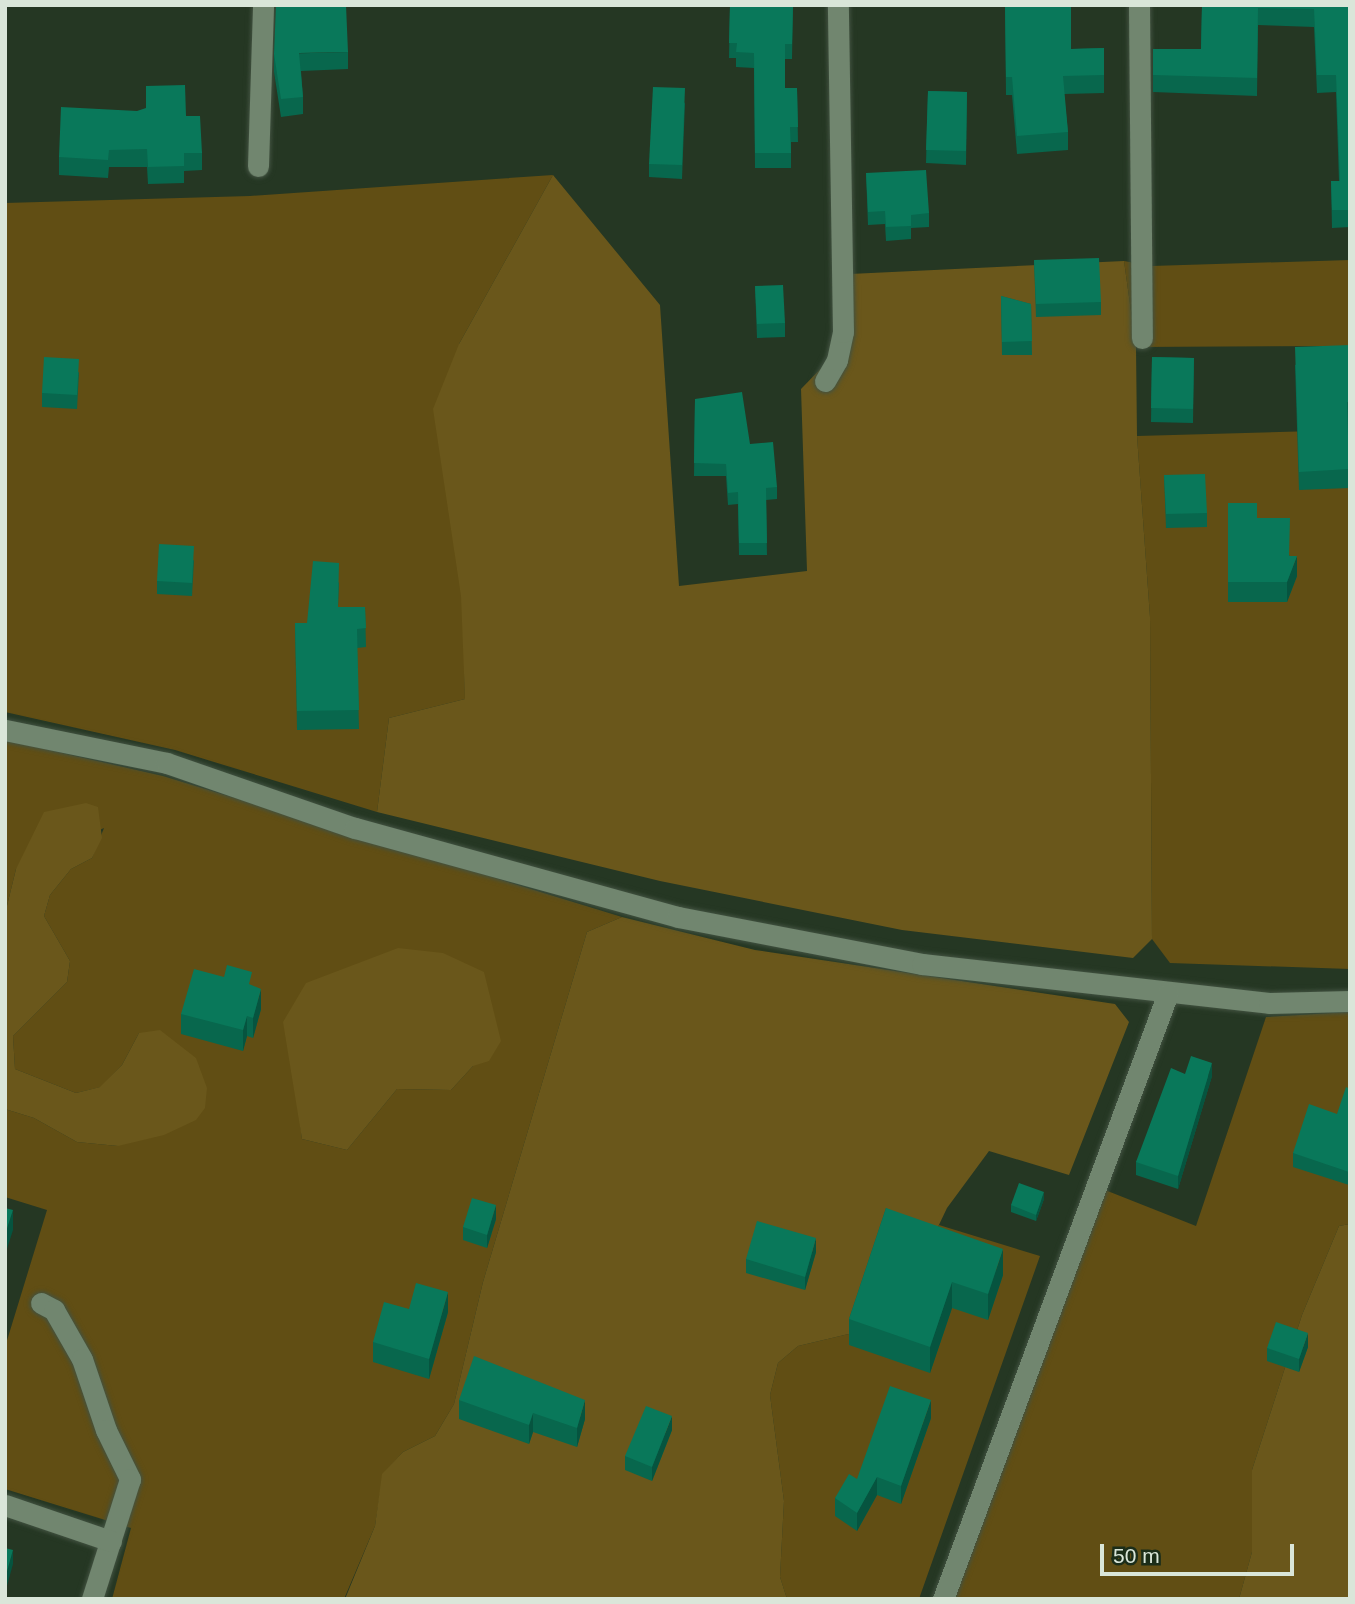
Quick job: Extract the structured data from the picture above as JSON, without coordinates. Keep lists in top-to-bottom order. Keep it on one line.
{"scale_bar":"50 m"}
